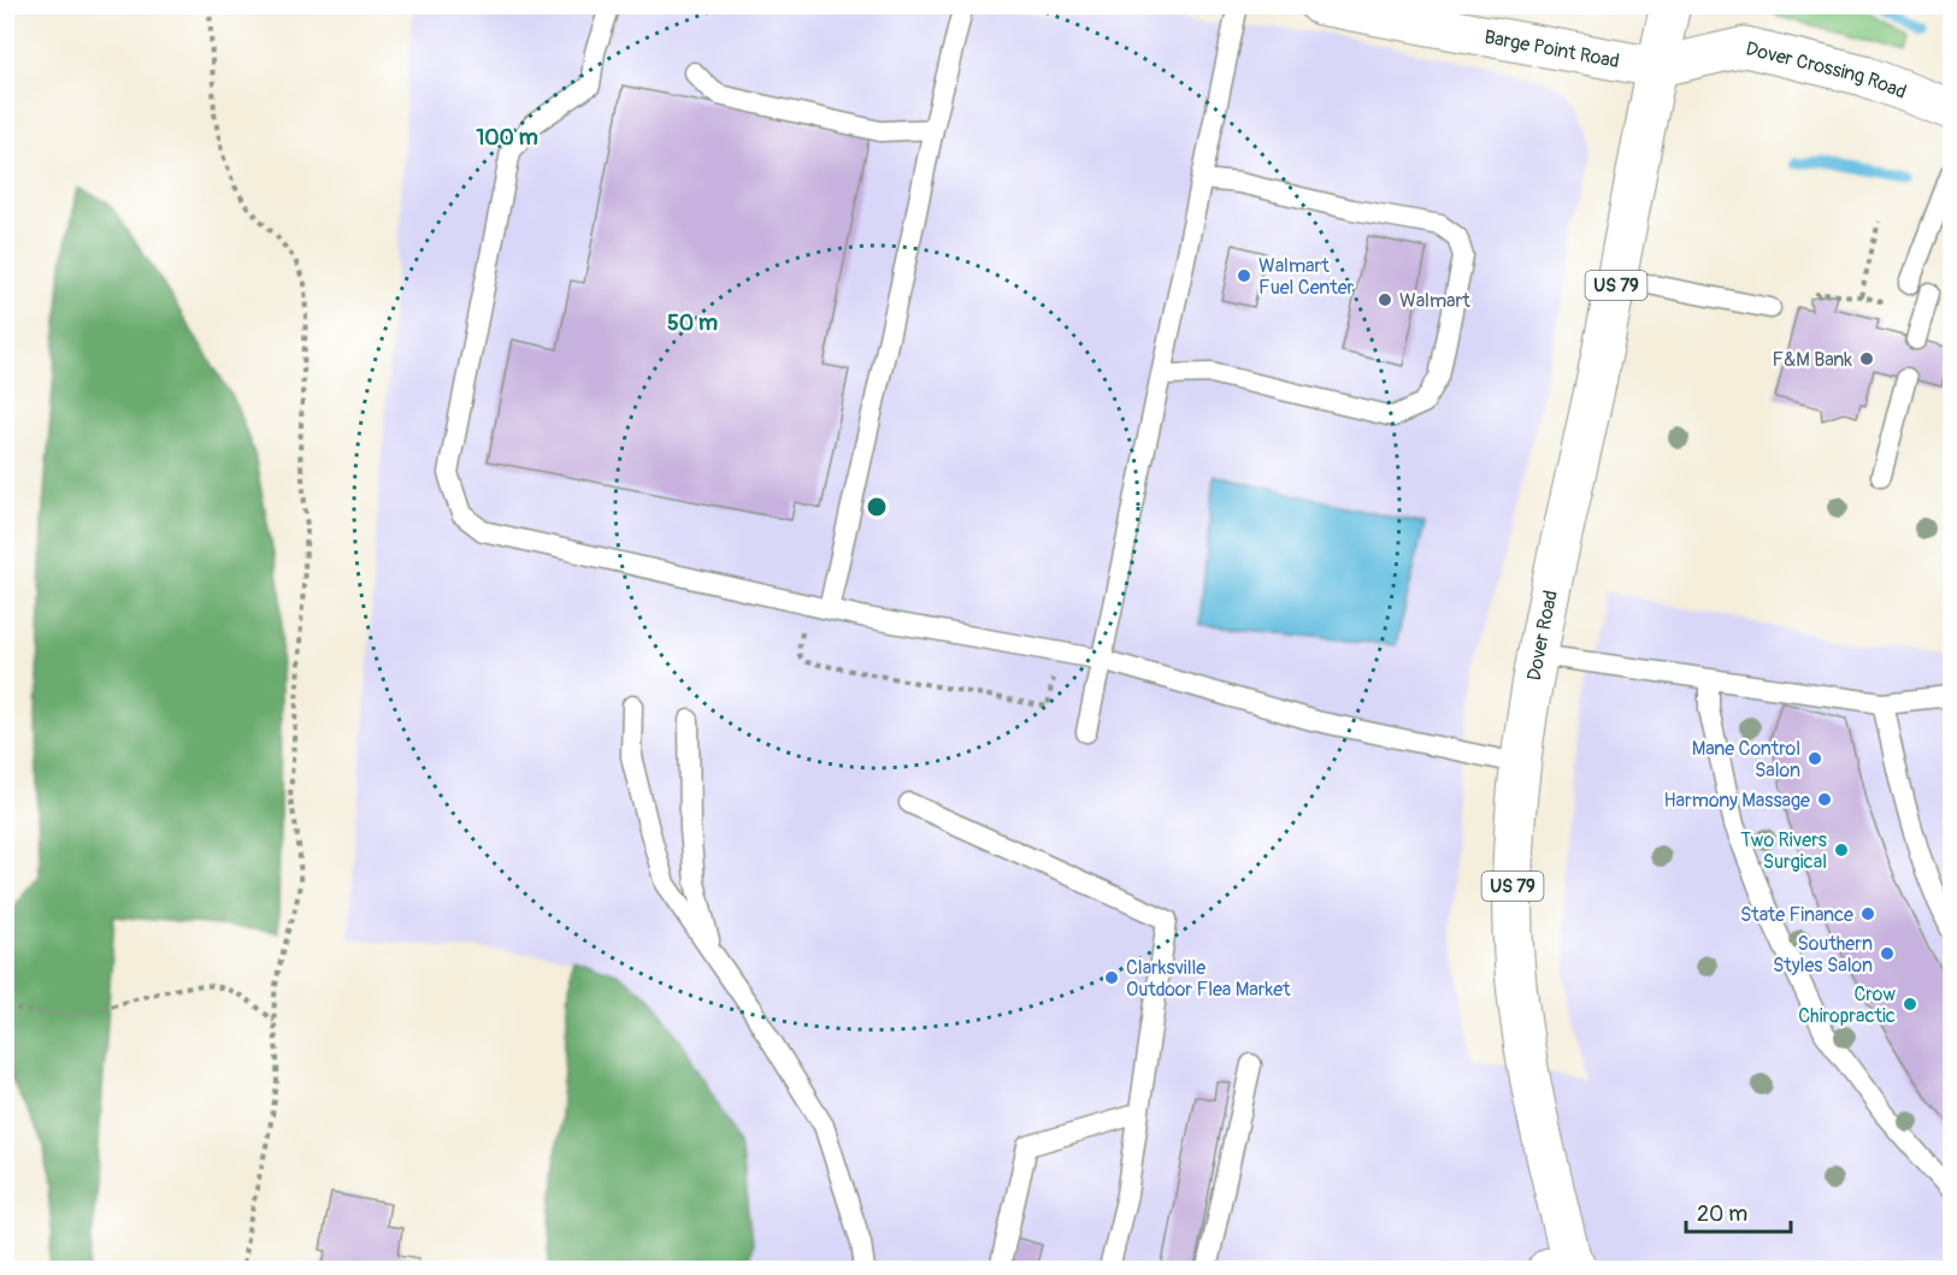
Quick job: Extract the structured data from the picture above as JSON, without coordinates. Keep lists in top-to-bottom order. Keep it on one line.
{"streets":{"main road":["Barge Point Road","Dover Crossing Road","US 79","Dover Road"]},"crossings":[["Barge Point Road","Dover Crossing Road"],["Barge Point Road","Dover Road"],["Dover Crossing Road","Dover Road"]],"places":["Walmart Fuel Center","Walmart","F&M Bank","Mane Control Salon","Harmony Massage","Two Rivers Surgical","State Finance","Southern Styles Salon","Clarksville Outdoor Flea Market","Crow Chiropractic"],"scale_bar":"20 m","rings":["100 m","50 m"]}
